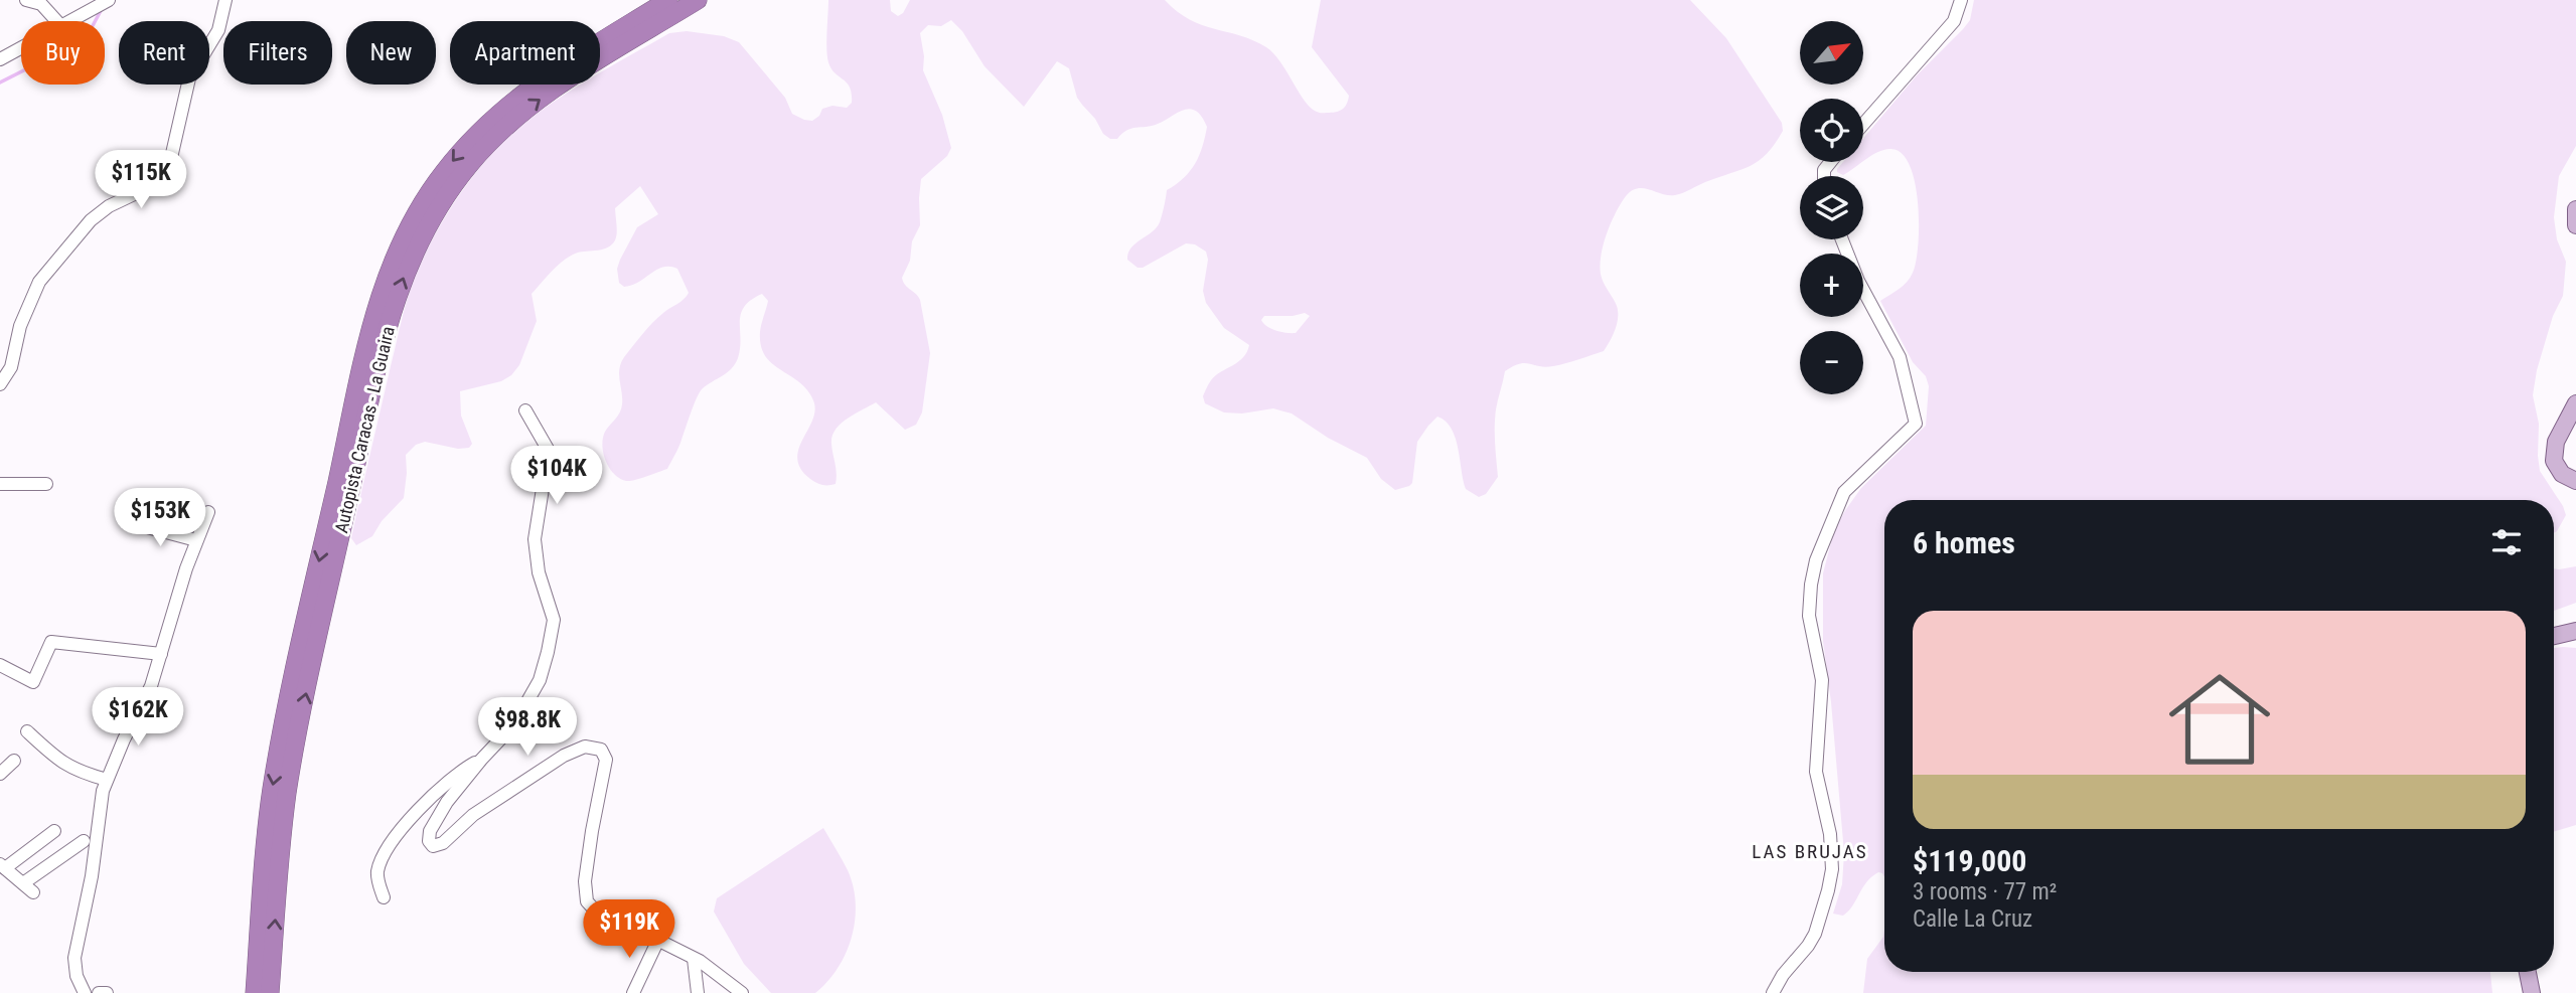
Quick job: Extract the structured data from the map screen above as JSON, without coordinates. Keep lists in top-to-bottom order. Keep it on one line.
{"streets":{"highway":["Autopista Caracas - La Guaira"]},"districts":["LAS BRUJAS"],"north":"top right","page":{"map_buttons":["+","−"],"chip":["Buy","Rent","Filters","New","Apartment"],"price":["$115K","$104K","$153K","$162K","$98.8K","$119K"],"heading":"6 homes","list":[{"name":"$119,000","note":"3 rooms · 77 m² · Calle La Cruz"}]}}
